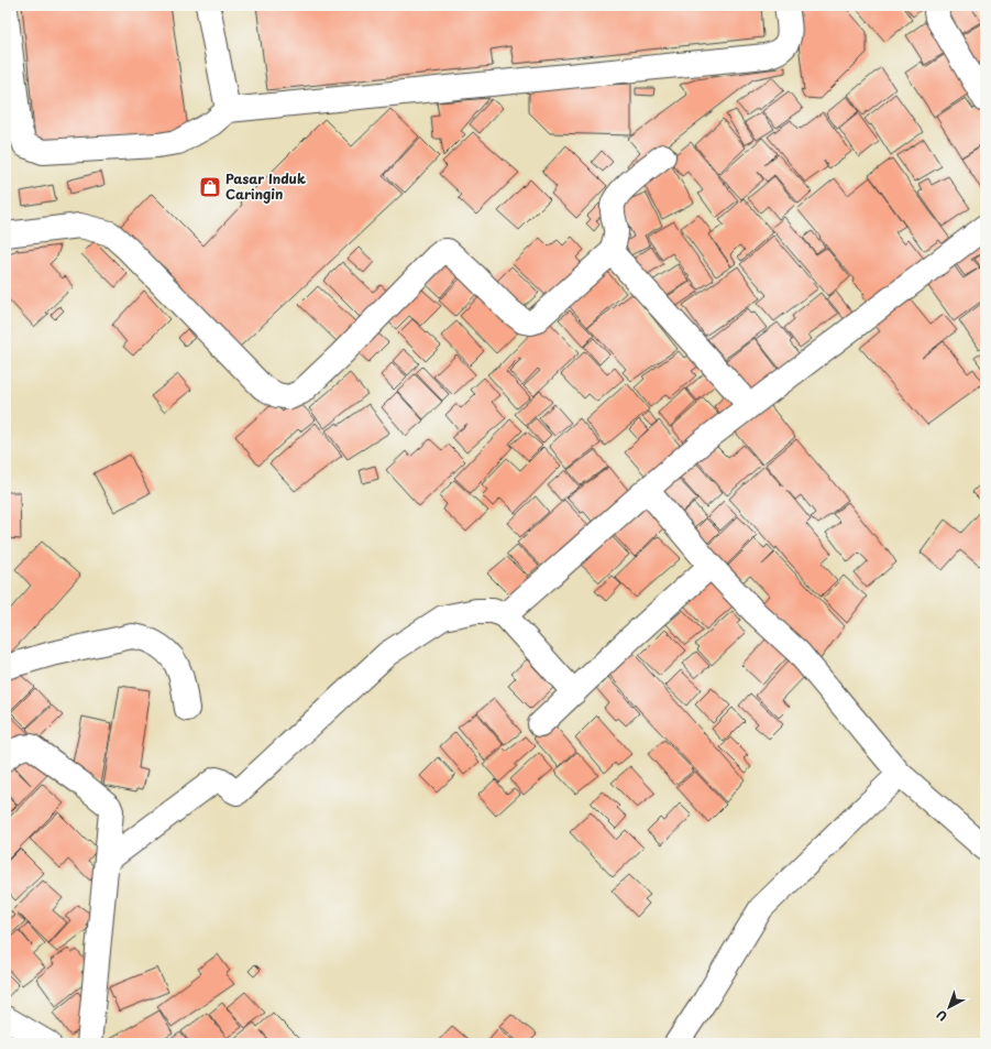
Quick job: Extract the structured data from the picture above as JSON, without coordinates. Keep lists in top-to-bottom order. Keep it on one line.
{"places":{"shop":["Pasar Induk Caringin"]},"north":"bottom left"}
